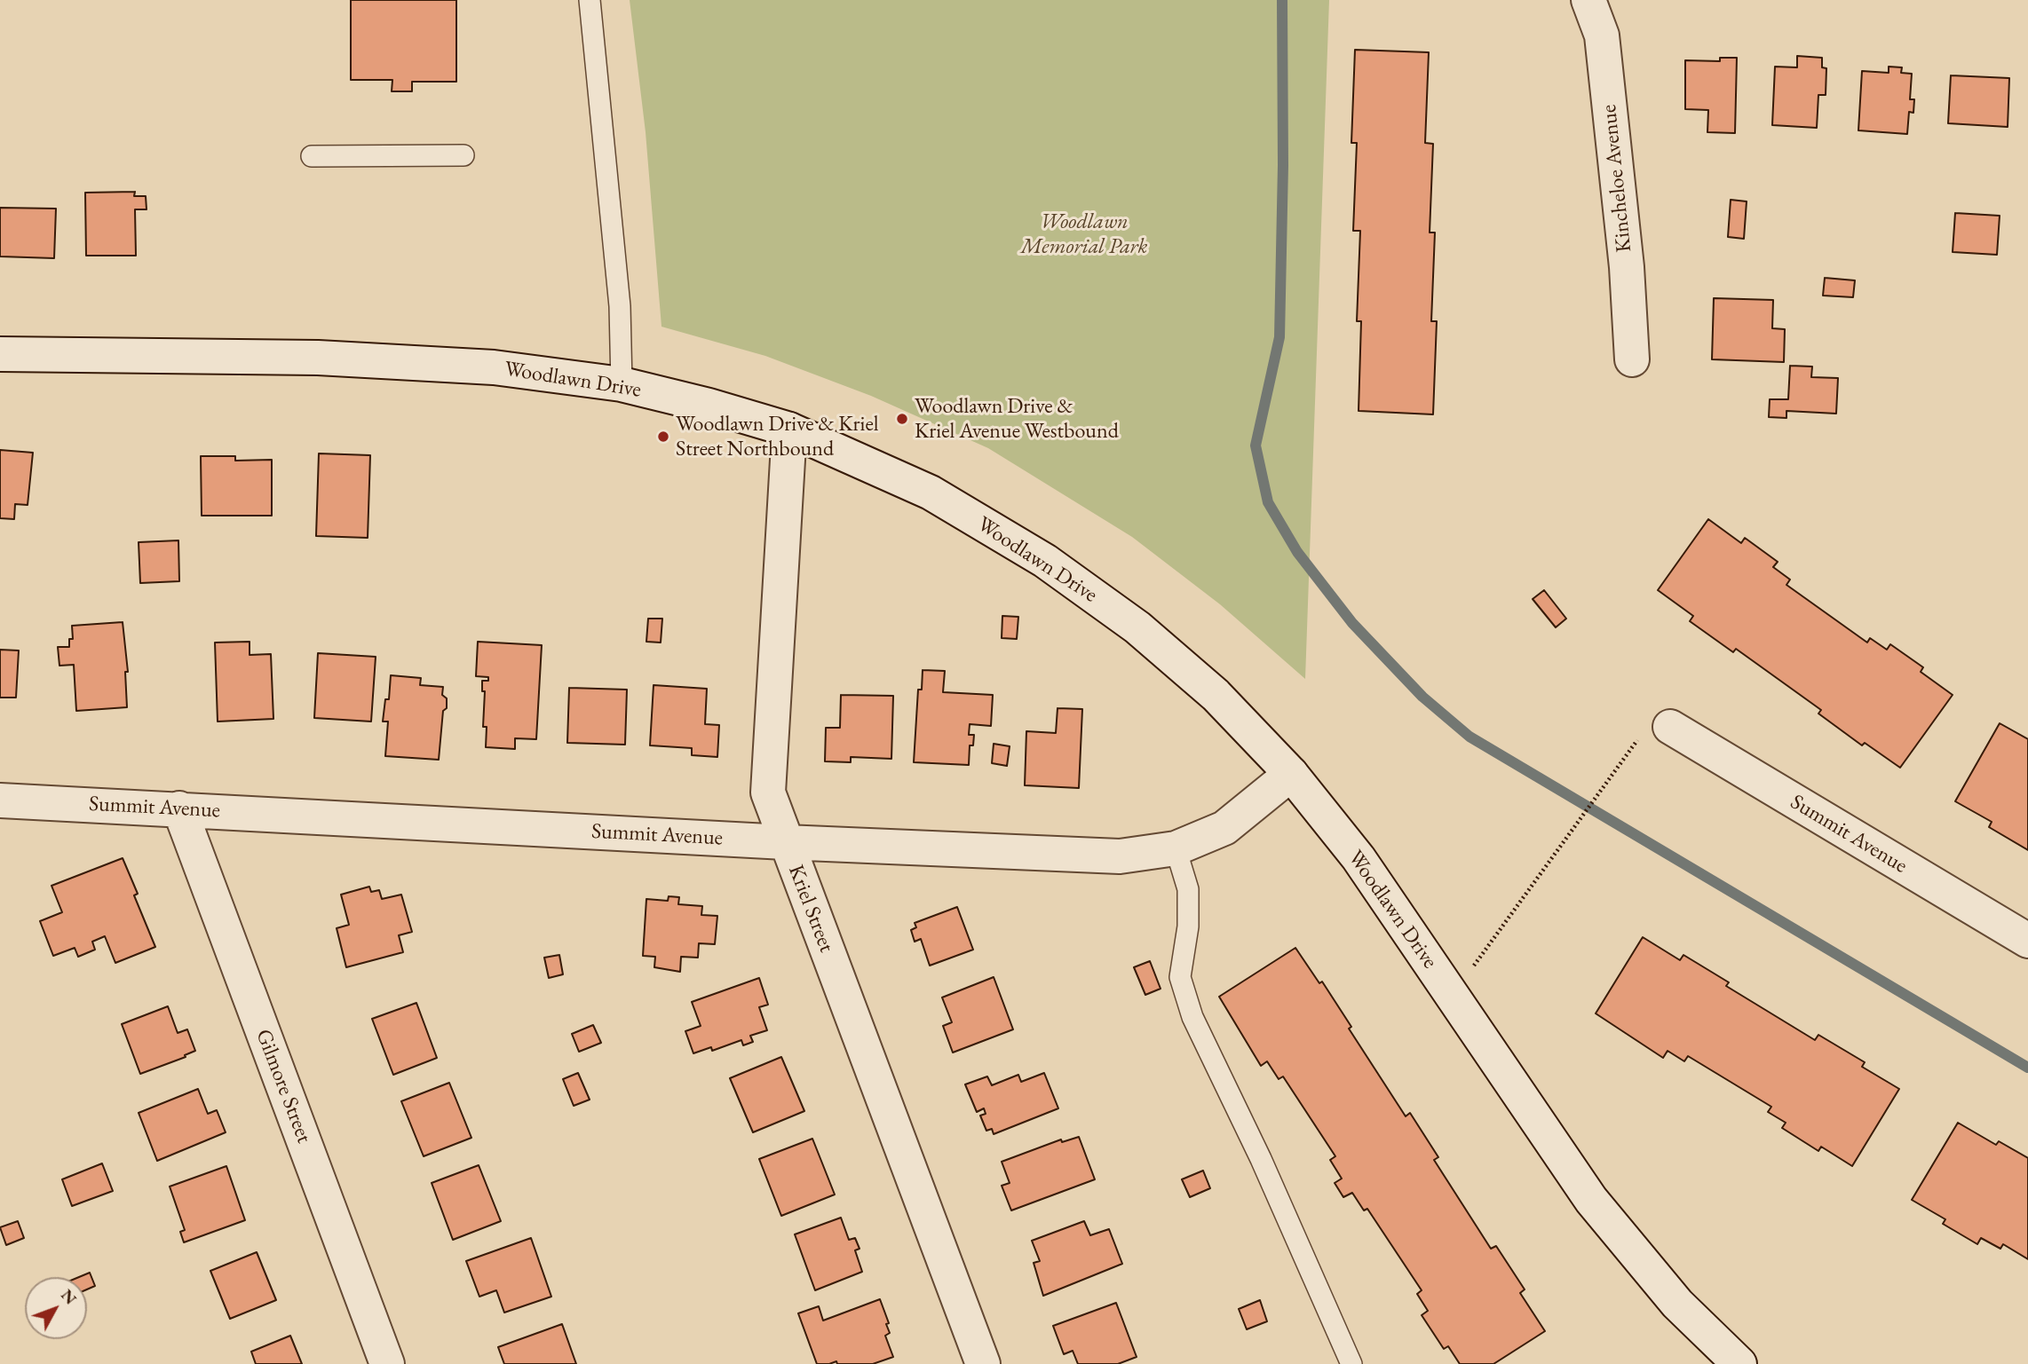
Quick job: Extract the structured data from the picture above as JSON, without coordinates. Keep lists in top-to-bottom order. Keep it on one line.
{"streets":{"street":["Kincheloe Avenue","Woodlawn Drive","Summit Avenue","Kriel Street","Gilmore Street"]},"crossings":[["Woodlawn Drive","Summit Avenue"],["Woodlawn Drive","Kriel Street"],["Summit Avenue","Kriel Street"],["Summit Avenue","Gilmore Street"]],"parks":["Woodlawn Memorial Park"],"places":["Woodlawn Drive & Kriel Avenue Westbound","Woodlawn Drive & Kriel Street Northbound"],"north":"top right"}
